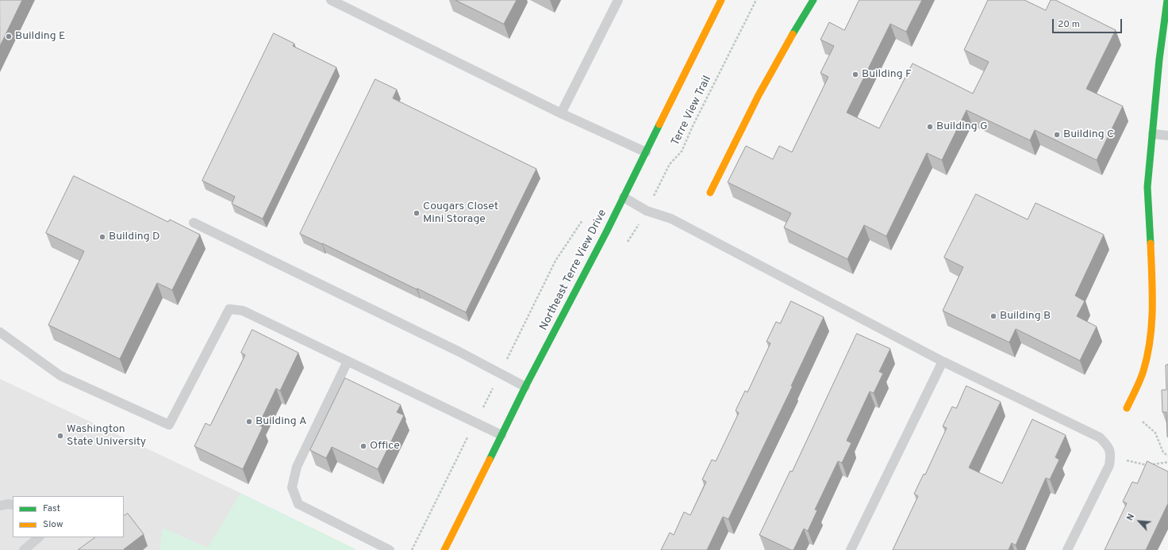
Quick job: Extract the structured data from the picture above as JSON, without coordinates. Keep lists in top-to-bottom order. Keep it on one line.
{"streets":{"street":["Northeast Terre View Drive"],"path":["Terre View Trail"]},"places":["Building E","Building F","Building G","Building C","Cougars Closet Mini Storage","Building D","Building B","Building A","Washington State University","Office"],"legend":["Fast","Slow"],"scale_bar":"20 m","north":"top left"}
